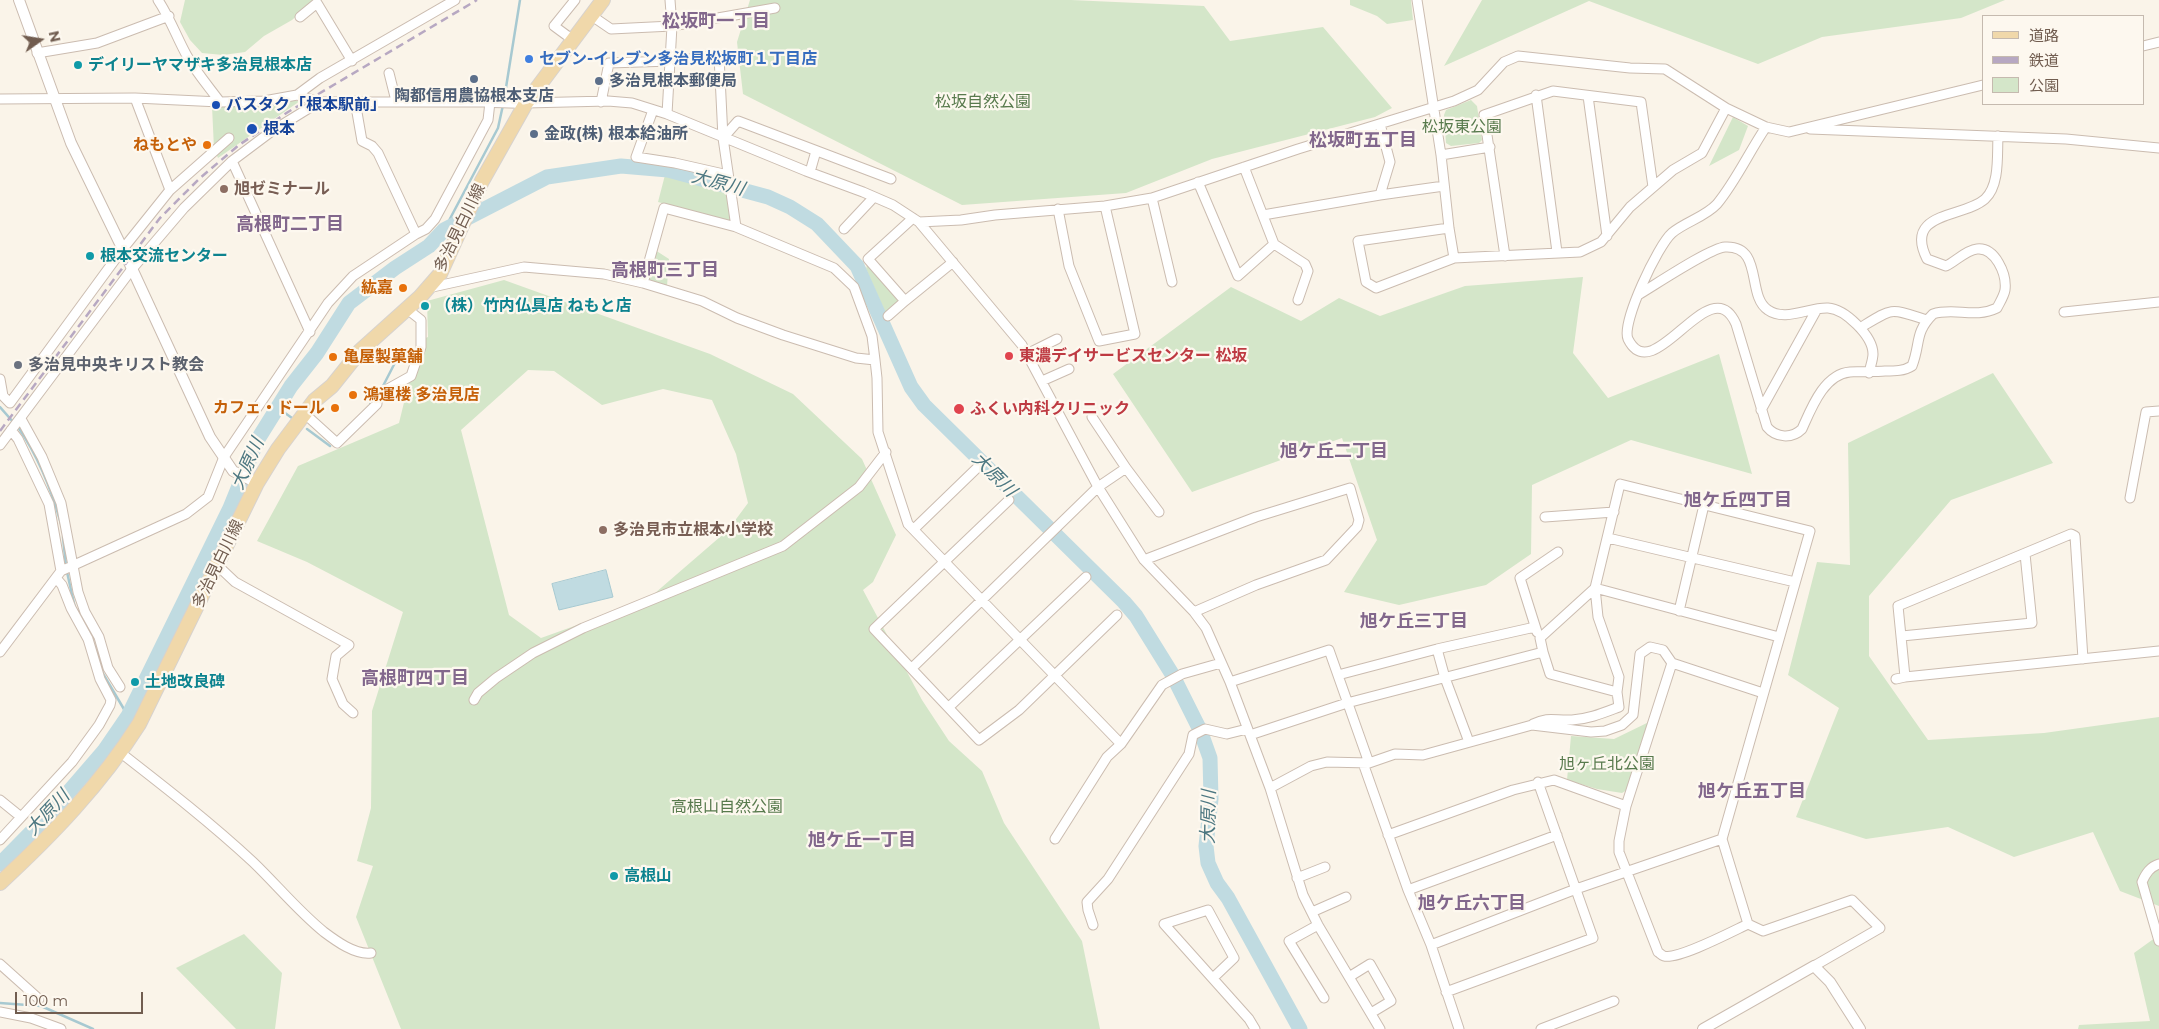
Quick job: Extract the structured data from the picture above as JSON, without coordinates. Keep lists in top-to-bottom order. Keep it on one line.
{"streets":{"main road":["多治見白川線"]},"districts":["松坂町一丁目","松坂町五丁目","高根町二丁目","高根町三丁目","旭ケ丘二丁目","旭ケ丘四丁目","旭ケ丘三丁目","高根町四丁目","旭ケ丘五丁目","旭ケ丘一丁目","旭ケ丘六丁目"],"water":["大原川"],"parks":["松坂自然公園","松坂東公園","旭ヶ丘北公園","高根山自然公園"],"places":["セブン-イレブン多治見松坂町１丁目店","デイリーヤマザキ多治見根本店","陶都信用農協根本支店","多治見根本郵便局","バスタク「根本駅前」","根本","金政(株) 根本給油所","ねもとや","旭ゼミナール","根本交流センター","紘嘉","（株）竹内仏具店 ねもと店","東濃デイサービスセンター 松坂","亀屋製菓舗","多治見中央キリスト教会","鴻運楼 多治見店","カフェ・ドール","ふくい内科クリニック","多治見市立根本小学校","土地改良碑","高根山"],"legend":["道路","鉄道","公園"],"scale_bar":"100 m","north":"right"}
